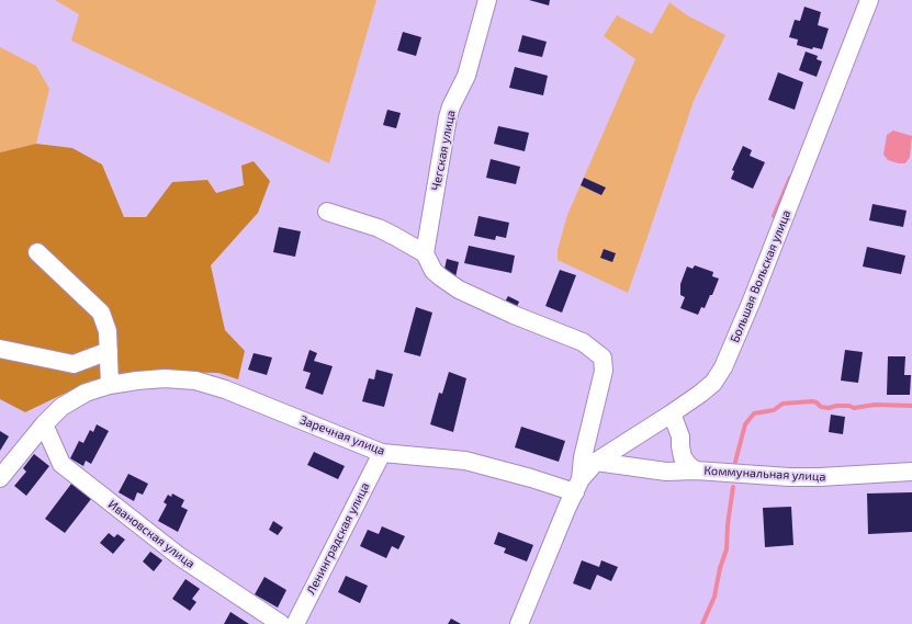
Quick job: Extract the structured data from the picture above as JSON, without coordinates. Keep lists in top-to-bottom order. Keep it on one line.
{"streets":{"street":["Чегская улица","Большая Вольская улица","Заречная улица","Коммунальная улица","Ивановская улица","Ленинградская улица"]},"crossings":[["Большая Вольская улица","Заречная улица"],["Большая Вольская улица","Коммунальная улица"],["Заречная улица","Ивановская улица"],["Заречная улица","Ленинградская улица"]]}
